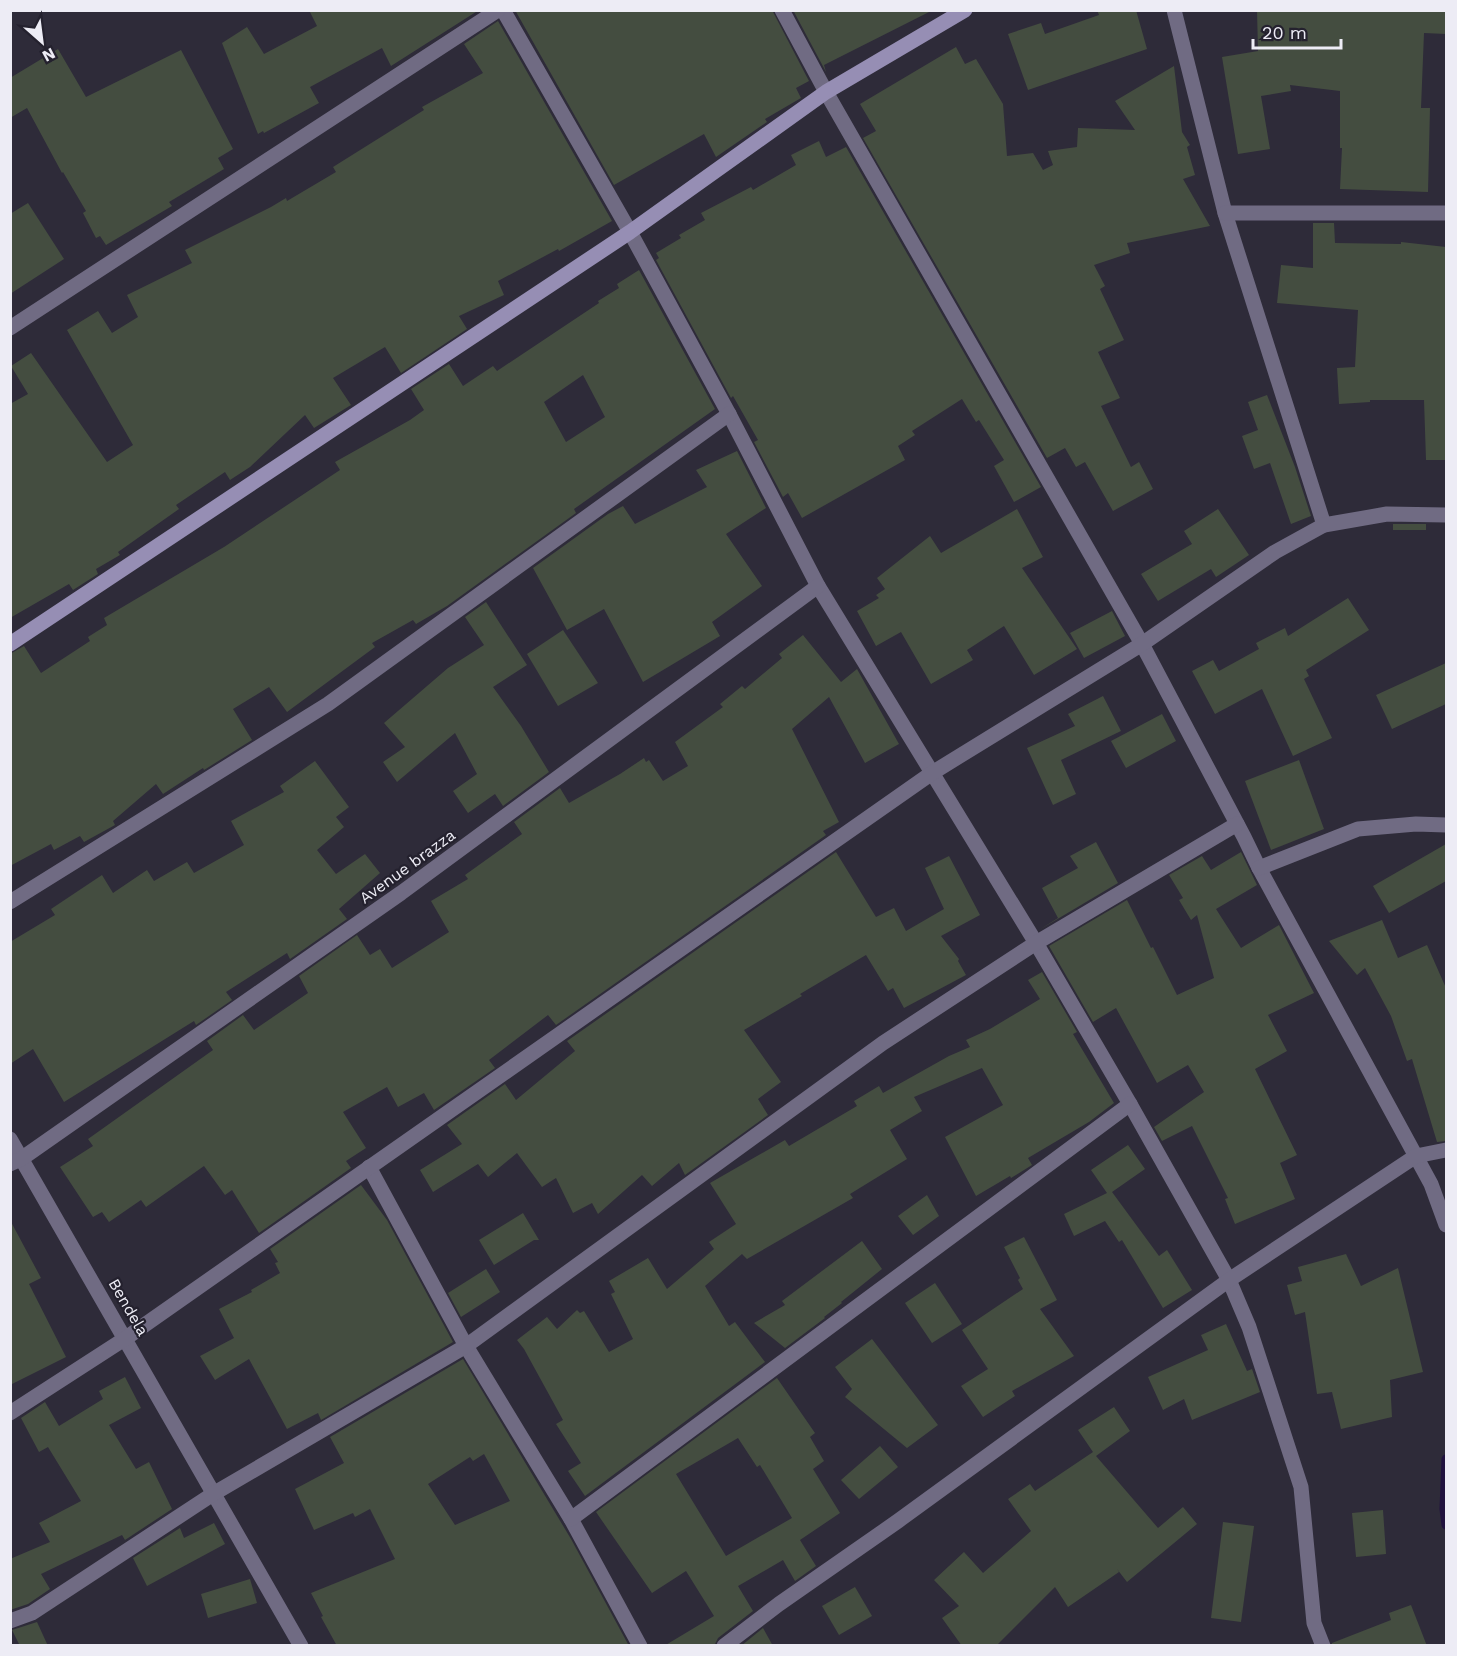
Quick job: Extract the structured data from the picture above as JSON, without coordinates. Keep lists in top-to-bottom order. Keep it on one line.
{"streets":{"street":["Avenue brazza","Bendela"]},"crossings":[["Avenue brazza","Bendela"]],"scale_bar":"20 m","north":"bottom right"}
